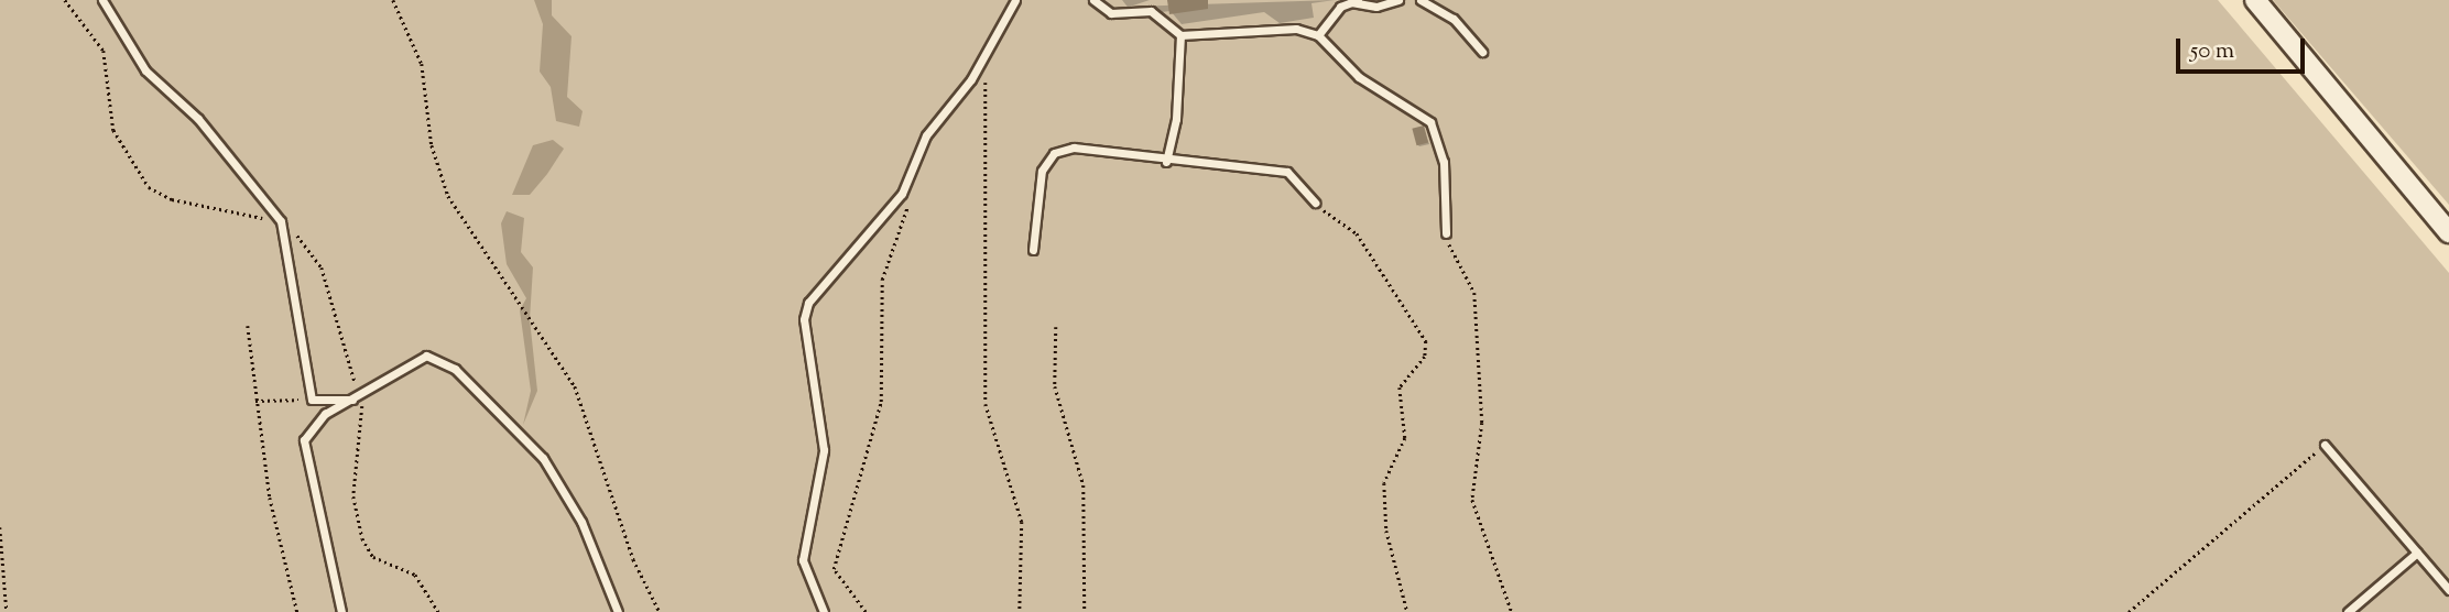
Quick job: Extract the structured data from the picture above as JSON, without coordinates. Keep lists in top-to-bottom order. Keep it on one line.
{"scale_bar":"50 m"}
